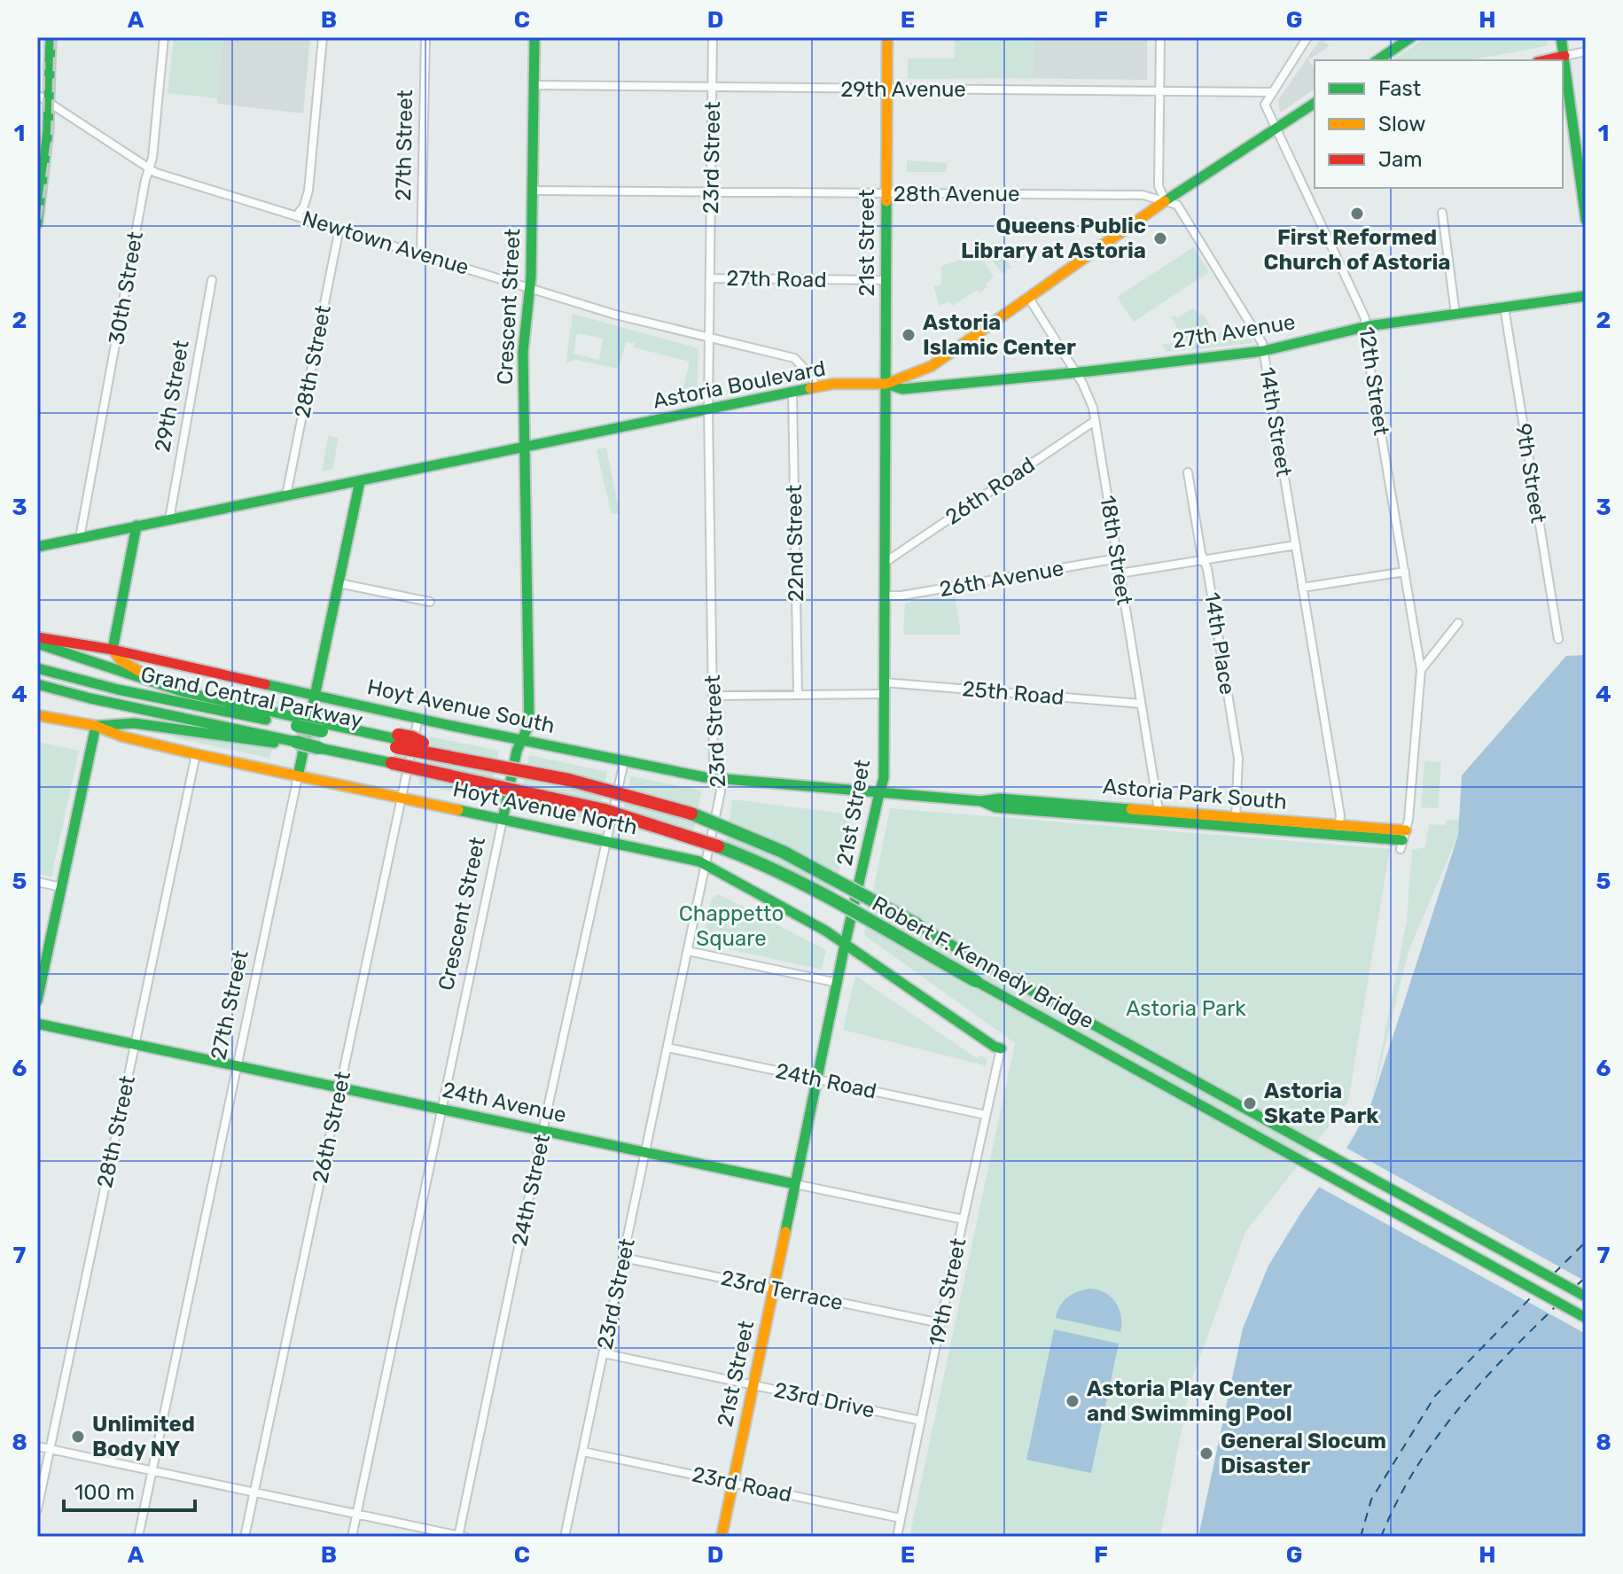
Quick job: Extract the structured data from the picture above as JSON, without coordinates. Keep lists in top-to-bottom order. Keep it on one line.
{"streets":{"main road":["27th Street","21st Street","Crescent Street","27th Avenue","Astoria Boulevard","Grand Central Parkway","Hoyt Avenue South","Astoria Park South","Hoyt Avenue North","Robert F. Kennedy Bridge","24th Avenue"],"street":["29th Avenue","23rd Street","28th Avenue","Newtown Avenue","27th Road","30th Street","28th Street","12th Street","29th Street","14th Street","9th Street","26th Road","22nd Street","18th Street","26th Avenue","14th Place","25th Road","24th Road","26th Street","24th Street","23rd Terrace","19th Street","23rd Drive","23rd Road"]},"crossings":[["29th Avenue","23rd Street"],["29th Avenue","21st Street"],["29th Avenue","Crescent Street"],["29th Avenue","12th Street"],["27th Street","Newtown Avenue"],["27th Street","Astoria Boulevard"],["27th Street","Hoyt Avenue South"],["27th Street","Hoyt Avenue North"],["27th Street","24th Avenue"],["23rd Street","28th Avenue"],["23rd Street","Newtown Avenue"],["23rd Street","27th Road"],["23rd Street","Astoria Boulevard"],["23rd Street","25th Road"],["23rd Street","Hoyt Avenue South"],["23rd Street","Hoyt Avenue North"],["23rd Street","24th Road"],["23rd Street","24th Avenue"],["23rd Street","23rd Terrace"],["23rd Street","23rd Drive"],["23rd Street","23rd Road"],["28th Avenue","21st Street"],["28th Avenue","Crescent Street"],["28th Avenue","Astoria Boulevard"],["28th Avenue","14th Street"],["Newtown Avenue","30th Street"],["Newtown Avenue","Crescent Street"],["Newtown Avenue","28th Street"],["Newtown Avenue","Astoria Boulevard"],["21st Street","27th Road"],["21st Street","27th Avenue"],["21st Street","Astoria Boulevard"],["21st Street","26th Road"],["21st Street","26th Avenue"],["21st Street","25th Road"],["21st Street","Hoyt Avenue South"],["21st Street","Astoria Park South"],["21st Street","Hoyt Avenue North"],["21st Street","24th Road"],["21st Street","24th Avenue"],["21st Street","23rd Terrace"],["21st Street","23rd Drive"],["21st Street","23rd Road"],["30th Street","Astoria Boulevard"],["Crescent Street","Astoria Boulevard"],["Crescent Street","Hoyt Avenue South"],["Crescent Street","Hoyt Avenue North"],["Crescent Street","24th Avenue"],["27th Avenue","12th Street"],["27th Avenue","Astoria Boulevard"],["27th Avenue","14th Street"],["27th Avenue","9th Street"],["27th Avenue","18th Street"],["28th Street","Astoria Boulevard"],["28th Street","Hoyt Avenue North"],["28th Street","24th Avenue"],["12th Street","Astoria Boulevard"],["12th Street","Astoria Park South"],["Astoria Boulevard","29th Street"],["Astoria Boulevard","14th Street"],["Astoria Boulevard","22nd Street"],["Astoria Boulevard","18th Street"],["14th Street","Astoria Park South"],["26th Road","18th Street"],["22nd Street","25th Road"],["18th Street","26th Avenue"],["18th Street","25th Road"],["18th Street","Astoria Park South"],["14th Place","Astoria Park South"],["Grand Central Parkway","Robert F. Kennedy Bridge"],["Hoyt Avenue South","Astoria Park South"],["Hoyt Avenue South","26th Street"],["Hoyt Avenue South","24th Street"],["Hoyt Avenue North","26th Street"],["Hoyt Avenue North","24th Street"],["Hoyt Avenue North","19th Street"],["24th Road","19th Street"],["24th Avenue","26th Street"],["24th Avenue","24th Street"],["24th Avenue","19th Street"],["23rd Terrace","19th Street"],["19th Street","23rd Drive"],["19th Street","23rd Road"]],"parks":["Chappetto Square","Astoria Park"],"places":["First Reformed Church of Astoria","Queens Public Library at Astoria","Astoria Islamic Center","Astoria Skate Park","Astoria Play Center and Swimming Pool","Unlimited Body NY","General Slocum Disaster"],"legend":["Fast","Slow","Jam"],"scale_bar":"100 m","grid":{"columns":["A","B","C","D","E","F","G","H"],"rows":["1","2","3","4","5","6","7","8"]}}
